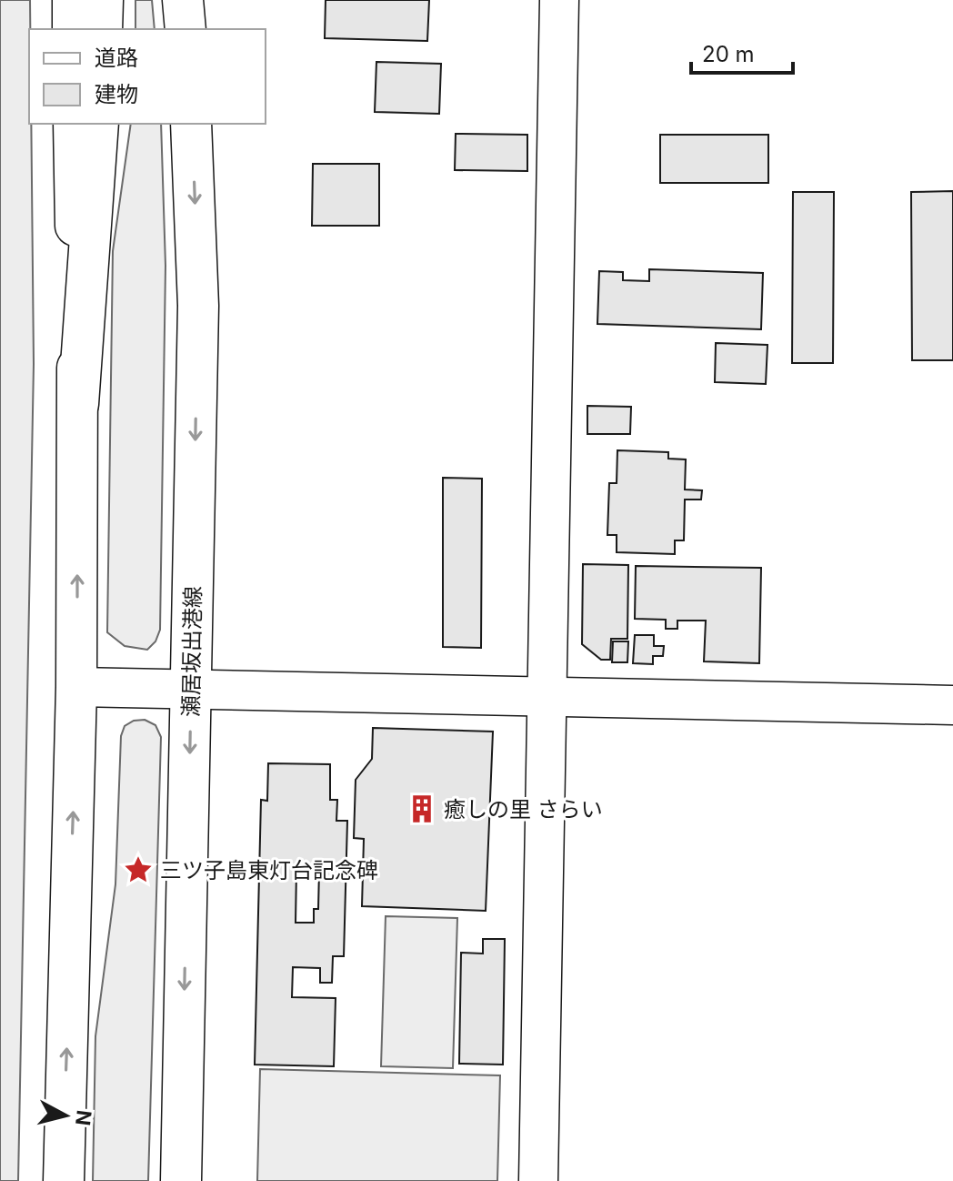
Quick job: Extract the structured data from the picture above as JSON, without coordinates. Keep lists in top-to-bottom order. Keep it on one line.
{"streets":{"main road":["瀬居坂出港線"]},"places":{"building":["癒しの里 さらい"],"place":["三ツ子島東灯台記念碑"]},"legend":["道路","建物"],"scale_bar":"20 m","north":"right"}
